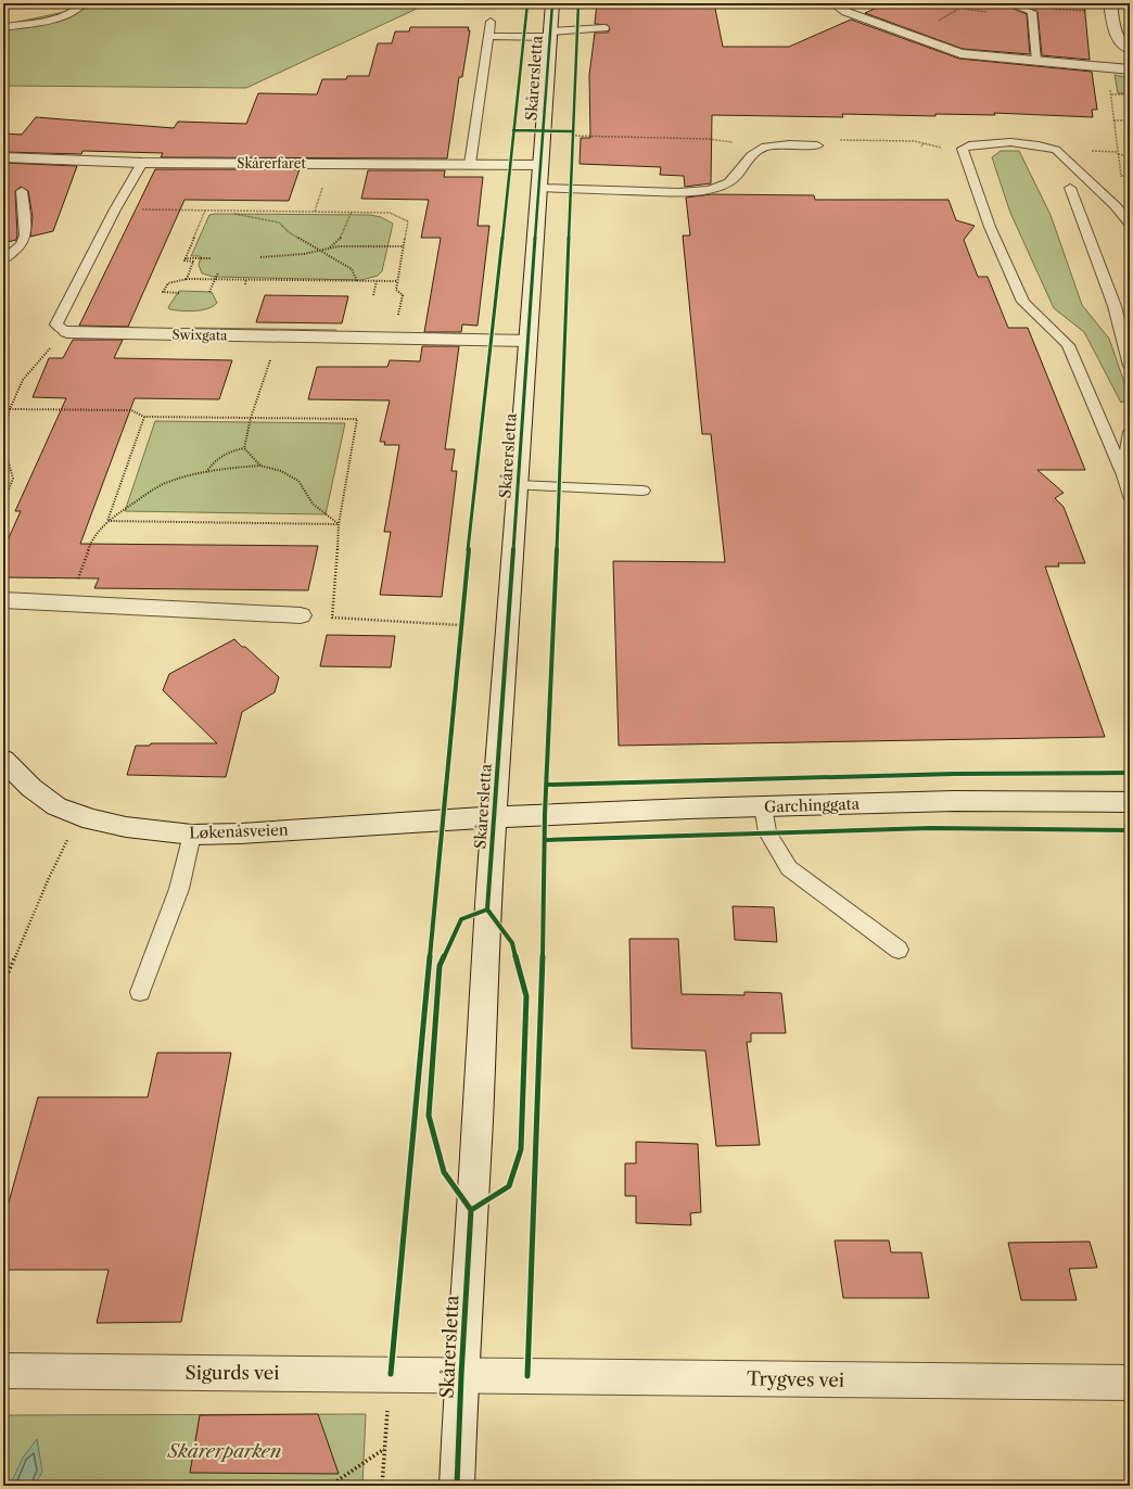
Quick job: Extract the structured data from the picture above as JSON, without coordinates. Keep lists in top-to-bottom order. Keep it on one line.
{"streets":{"street":["Skårersletta","Skårerfaret","Swixgata","Garchinggata","Løkenåsveien","Sigurds vei","Trygves vei"]},"crossings":[["Skårersletta","Skårerfaret"],["Skårersletta","Swixgata"],["Skårersletta","Garchinggata"],["Skårersletta","Løkenåsveien"],["Skårersletta","Sigurds vei"],["Skårersletta","Trygves vei"],["Skårerfaret","Swixgata"],["Garchinggata","Løkenåsveien"],["Sigurds vei","Trygves vei"]],"parks":["Skårerparken"]}
